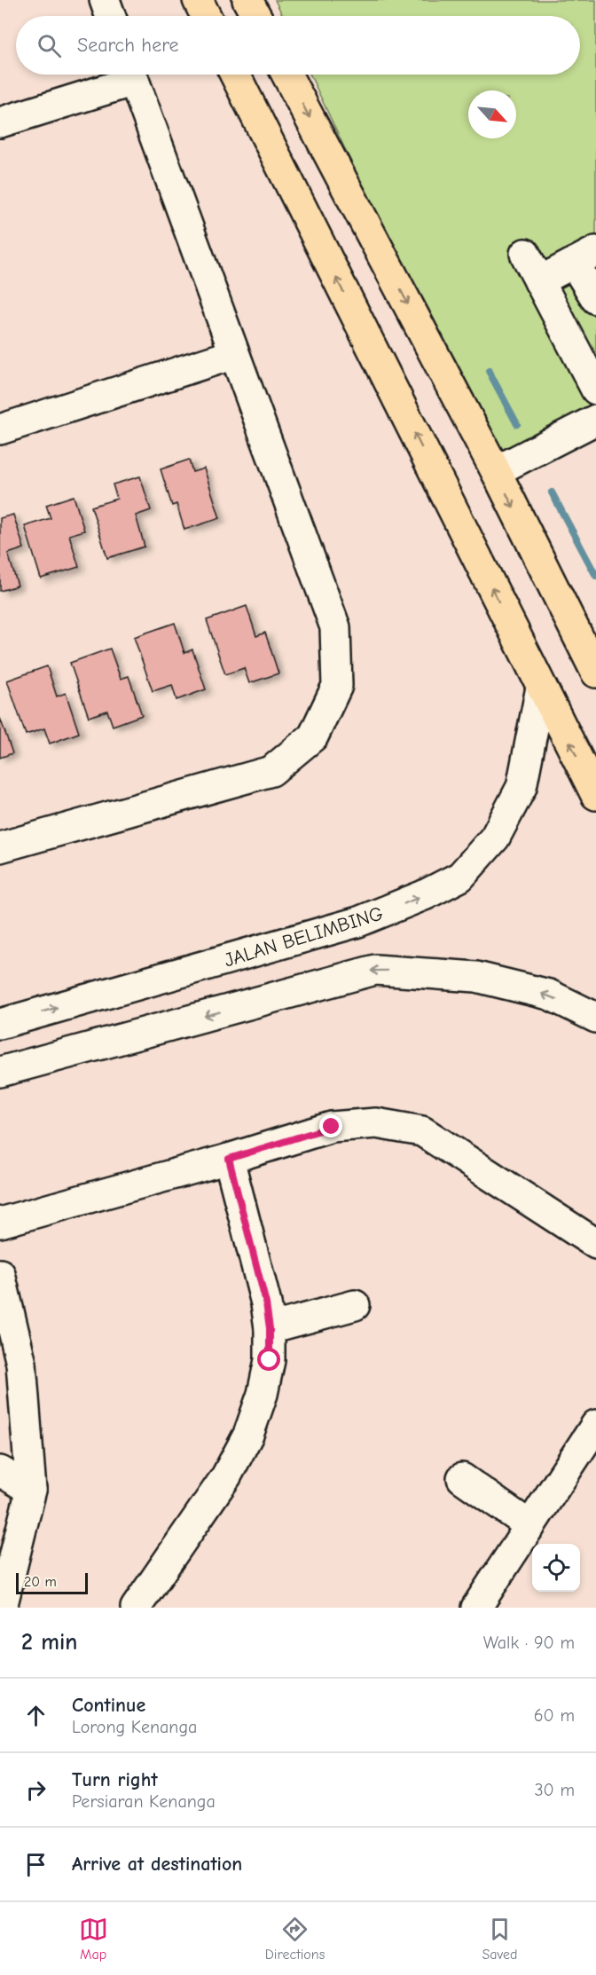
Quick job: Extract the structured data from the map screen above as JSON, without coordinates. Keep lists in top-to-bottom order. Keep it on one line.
{"streets":{"street":["JALAN BELIMBING"]},"one_way":["JALAN BELIMBING"],"scale_bar":"20 m","north":"bottom right","page":{"search":"Search here","scale":"20 m","heading":["2 min","Walk · 90 m"],"list":[["Continue","Lorong Kenanga","60 m"],["Turn right","Persiaran Kenanga","30 m"],"Arrive at destination"],"nav":["Map","Directions","Saved"]}}
